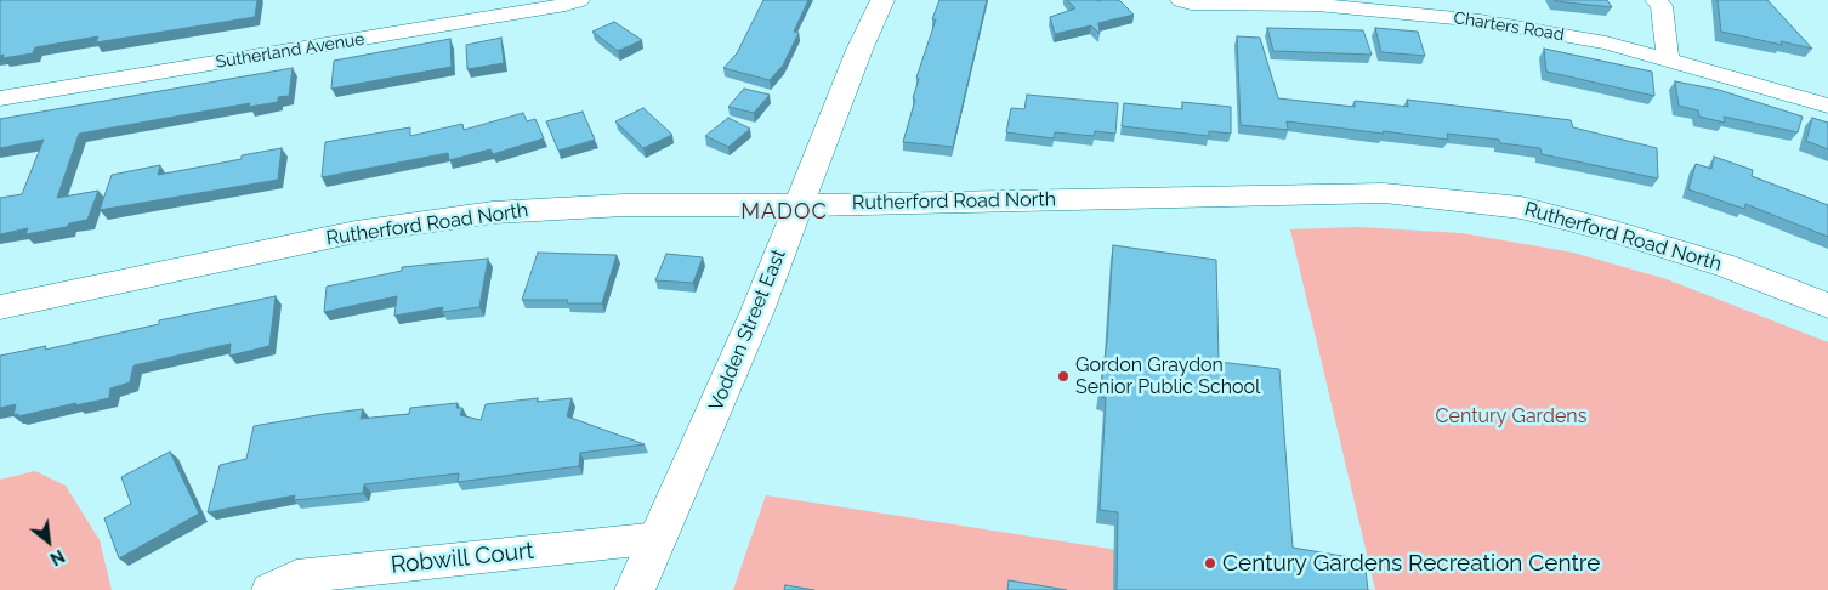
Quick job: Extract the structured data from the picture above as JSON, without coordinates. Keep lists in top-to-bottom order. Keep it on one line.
{"streets":{"street":["Charters Road","Sutherland Avenue","Rutherford Road North","Vodden Street East","Robwill Court"]},"crossings":[["Rutherford Road North","Vodden Street East"],["Vodden Street East","Robwill Court"]],"districts":["MADOC"],"parks":["Century Gardens"],"places":["Gordon Graydon Senior Public School","Century Gardens Recreation Centre"],"north":"bottom right"}
